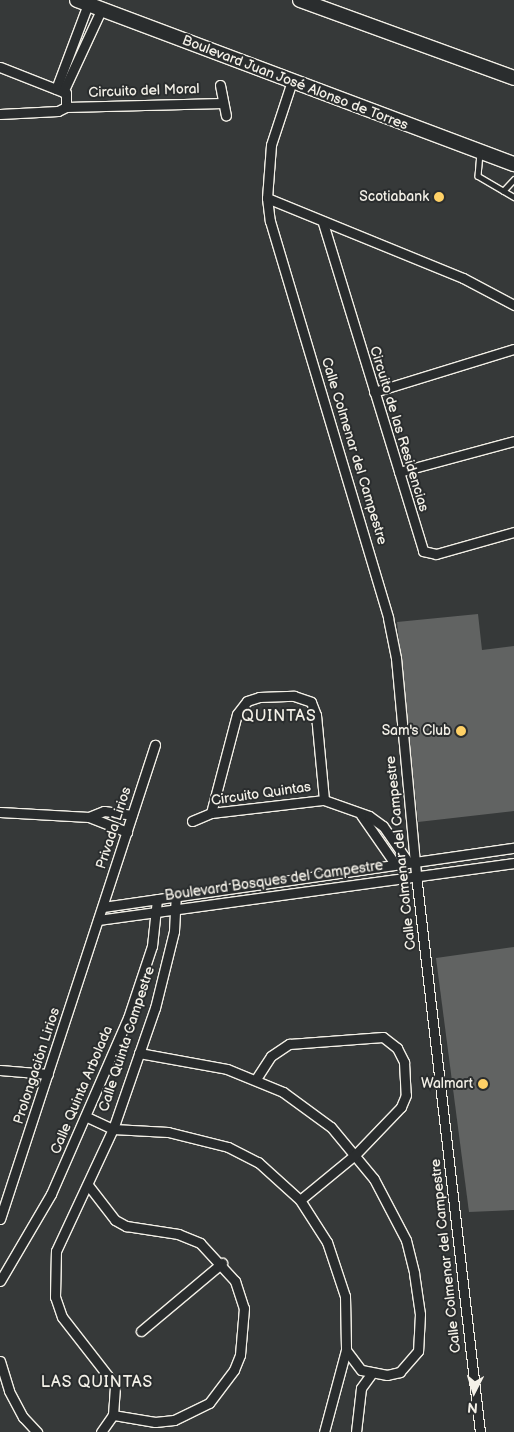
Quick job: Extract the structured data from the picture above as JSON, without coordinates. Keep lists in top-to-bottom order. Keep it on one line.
{"streets":{"main road":["Boulevard Juan José Alonso de Torres"],"street":["Circuito del Moral","Circuito de las Residencias","Calle Colmenar del Campestre","Circuito Quintas","Privada Lirios","Boulevard Bosques del Campestre","Calle Quinta Campestre","Prolongación Lirios","Calle Quinta Arbolada"]},"crossings":[["Boulevard Juan José Alonso de Torres","Calle Colmenar del Campestre"],["Calle Colmenar del Campestre","Circuito Quintas"],["Calle Colmenar del Campestre","Boulevard Bosques del Campestre"],["Circuito Quintas","Boulevard Bosques del Campestre"],["Privada Lirios","Boulevard Bosques del Campestre"],["Privada Lirios","Prolongación Lirios"],["Boulevard Bosques del Campestre","Calle Quinta Campestre"],["Boulevard Bosques del Campestre","Prolongación Lirios"],["Boulevard Bosques del Campestre","Calle Quinta Arbolada"]],"districts":["QUINTAS","LAS QUINTAS"],"places":["Scotiabank","Sam's Club","Walmart"],"north":"bottom"}
